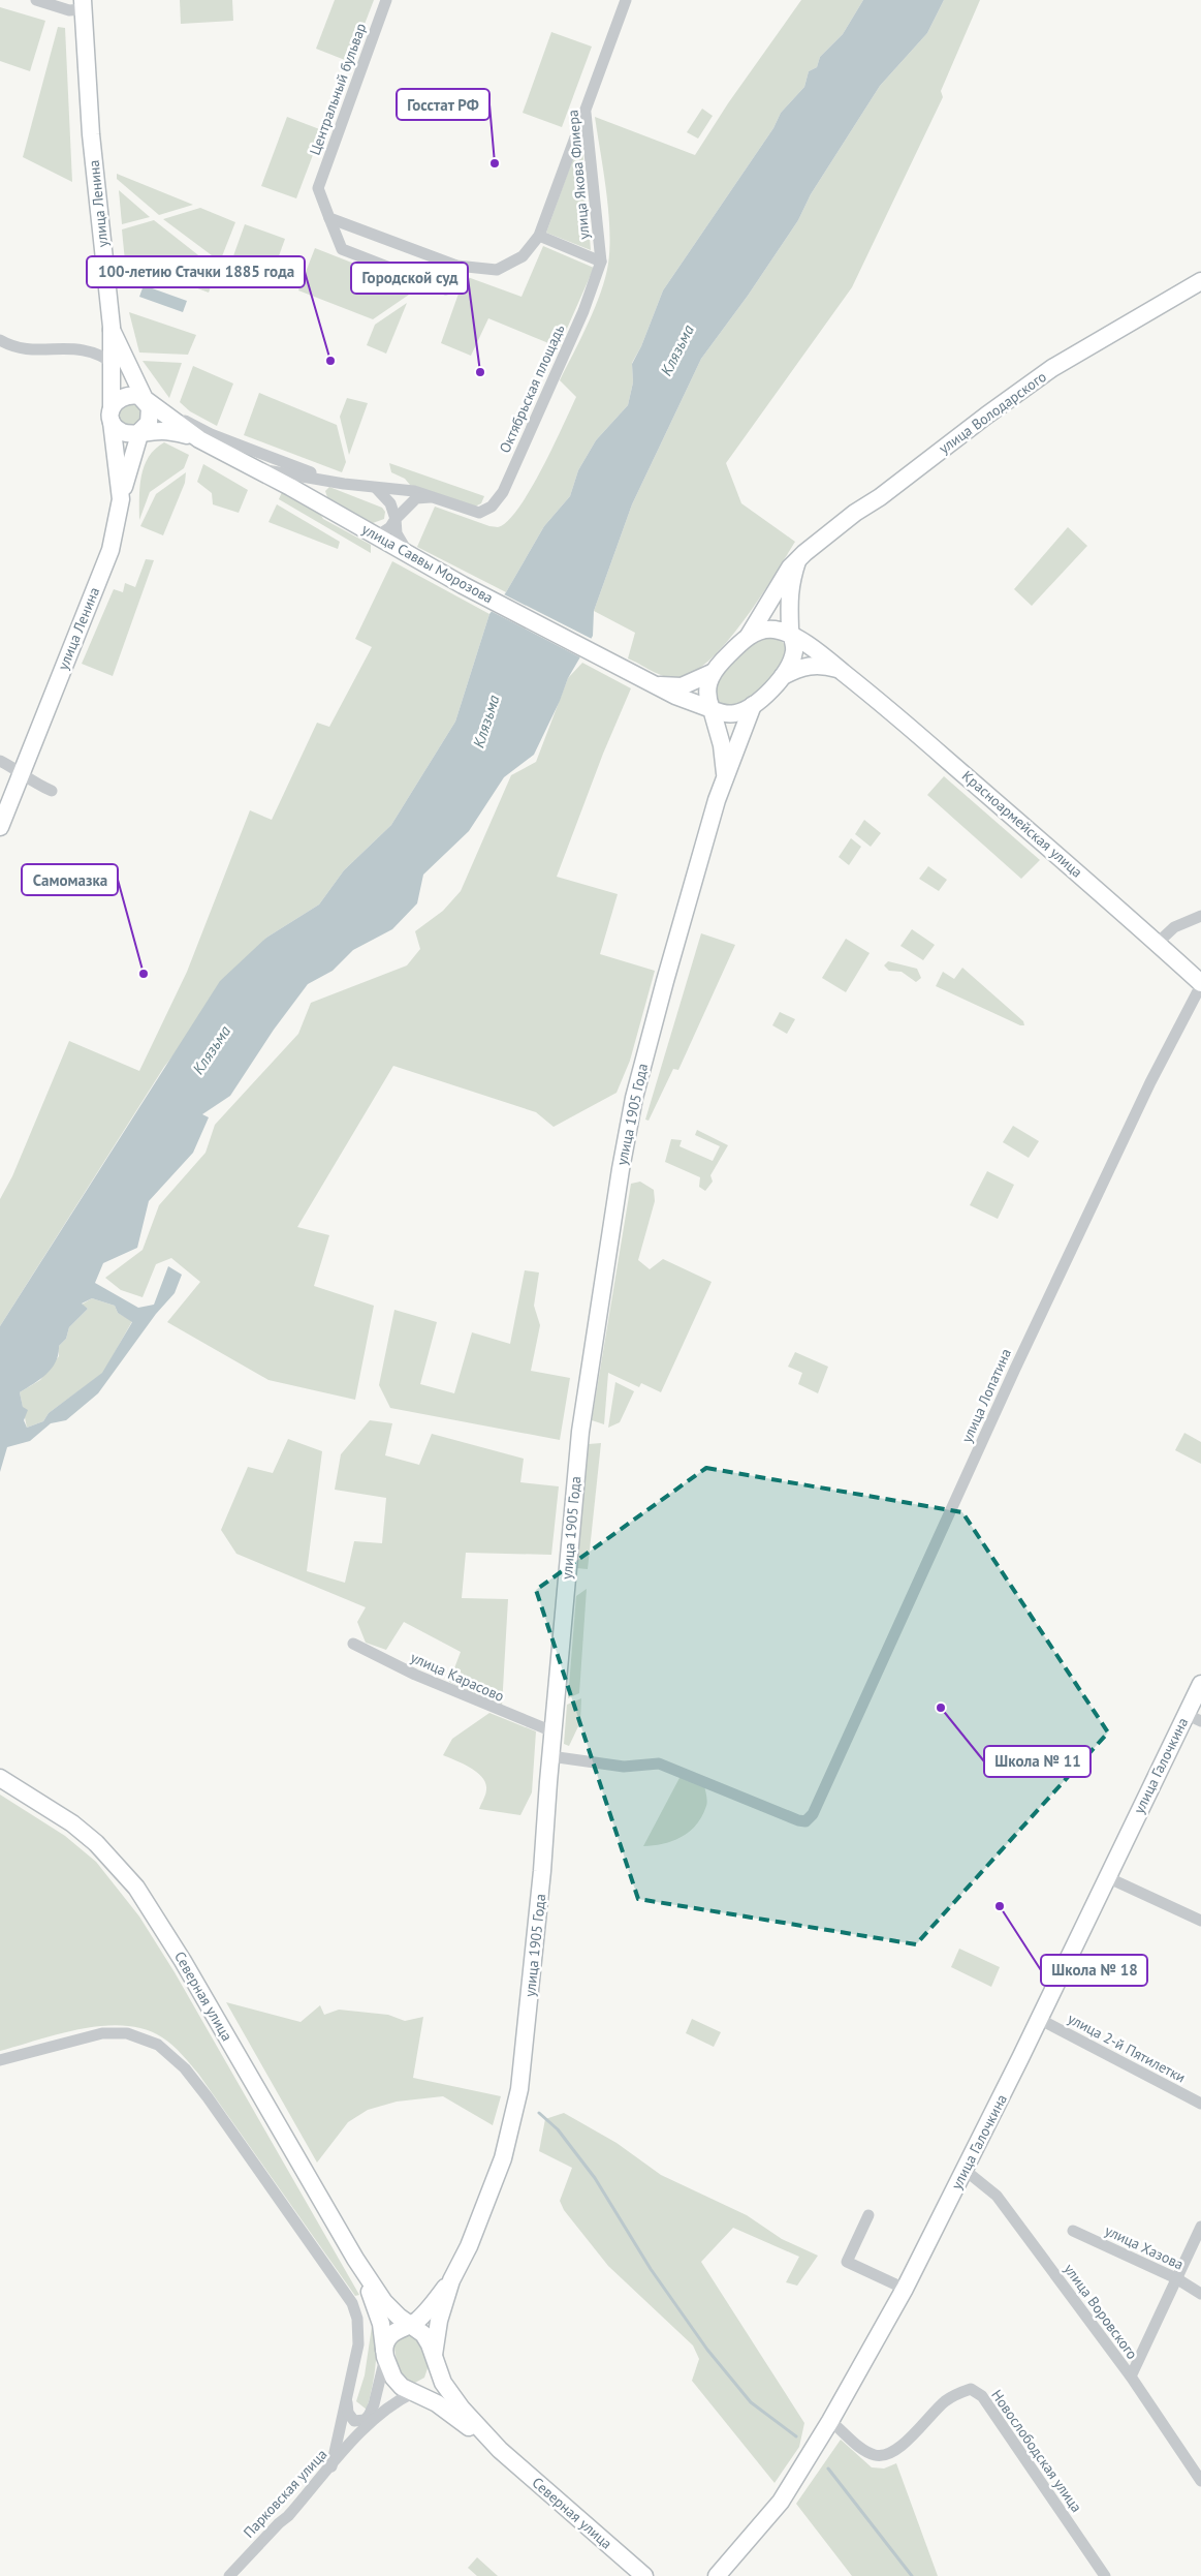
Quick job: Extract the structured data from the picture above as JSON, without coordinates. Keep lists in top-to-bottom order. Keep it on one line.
{"streets":{"main road":["улица Ленина","улица Володарского","улица Саввы Морозова","Красноармейская улица","улица 1905 Года","улица Галочкина","Северная улица"],"street":["Центральный бульвар","улица Якова Флиера","Октябрьская площадь","улица Лопатина","улица Карасово","улица 2-й Пятилетки","улица Хазова","улица Воровского","Новослободская улица","Парковская улица"]},"crossings":[["улица Якова Флиера","Октябрьская площадь"],["улица Ленина","улица Саввы Морозова"],["улица Володарского","улица Саввы Морозова"],["улица Володарского","Красноармейская улица"],["Красноармейская улица","улица Лопатина"],["улица 1905 Года","улица Лопатина"],["улица 1905 Года","улица Карасово"],["улица 1905 Года","Северная улица"],["улица 1905 Года","Парковская улица"],["улица Галочкина","улица 2-й Пятилетки"],["улица Галочкина","улица Воровского"],["улица Галочкина","Новослободская улица"],["Северная улица","Парковская улица"]],"water":["Клязьма"],"places":["Госстат РФ","100-летию Стачки 1885 года","Городской суд","Самомазка","Школа № 11","Школа № 18"]}
